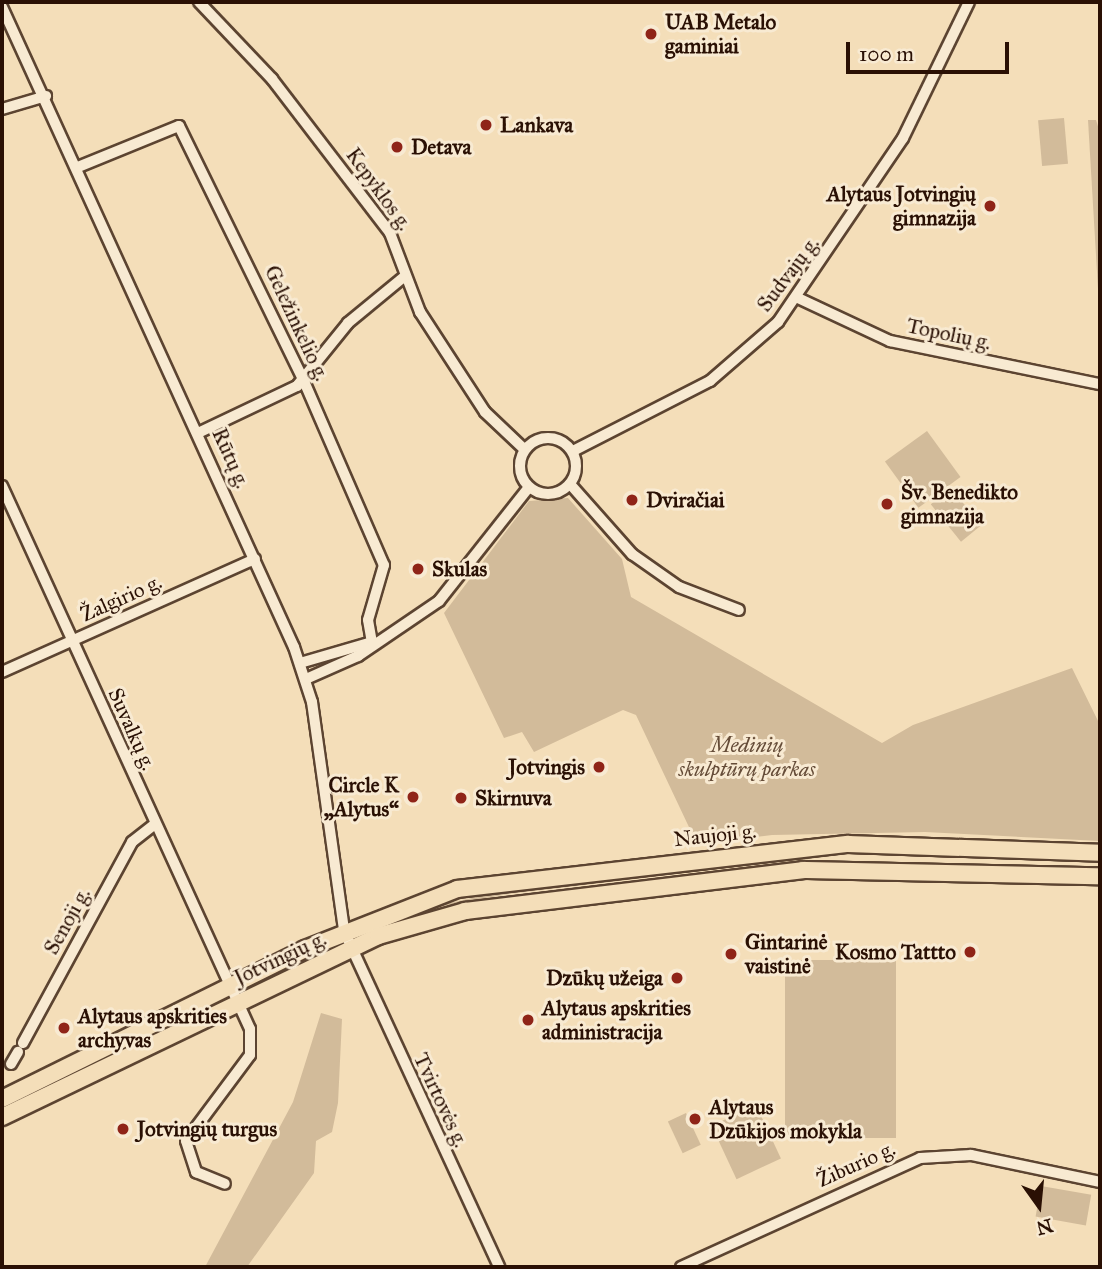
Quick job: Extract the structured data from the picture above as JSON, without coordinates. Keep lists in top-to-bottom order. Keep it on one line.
{"streets":{"main road":["Naujoji g.","Jotvingių g."],"street":["Kepyklos g.","Sudvajų g.","Geležinkelio g.","Topolių g.","Rūtų g.","Žalgirio g.","Suvalkų g.","Senoji g.","Tvirtovės g.","Žiburio g."]},"crossings":[["Kepyklos g.","Sudvajų g."],["Sudvajų g.","Topolių g."],["Geležinkelio g.","Rūtų g."],["Rūtų g.","Žalgirio g."],["Rūtų g.","Naujoji g."],["Rūtų g.","Jotvingių g."],["Rūtų g.","Tvirtovės g."],["Žalgirio g.","Suvalkų g."],["Suvalkų g.","Senoji g."],["Suvalkų g.","Jotvingių g."],["Naujoji g.","Jotvingių g."],["Naujoji g.","Tvirtovės g."],["Jotvingių g.","Tvirtovės g."]],"parks":["Medinių skulptūrų parkas"],"places":["UAB Metalo gaminiai","Lankava","Detava","Alytaus Jotvingių gimnazija","Dviračiai","Šv. Benedikto gimnazija","Skulas","Jotvingis","Circle K „Alytus“","Skirnuva","Kosmo Tattto","Gintarinė vaistinė","Dzūkų užeiga","Alytaus apskrities administracija","Alytaus apskrities archyvas","Alytaus Dzūkijos mokykla","Jotvingių turgus"],"scale_bar":"100 m","north":"bottom"}
